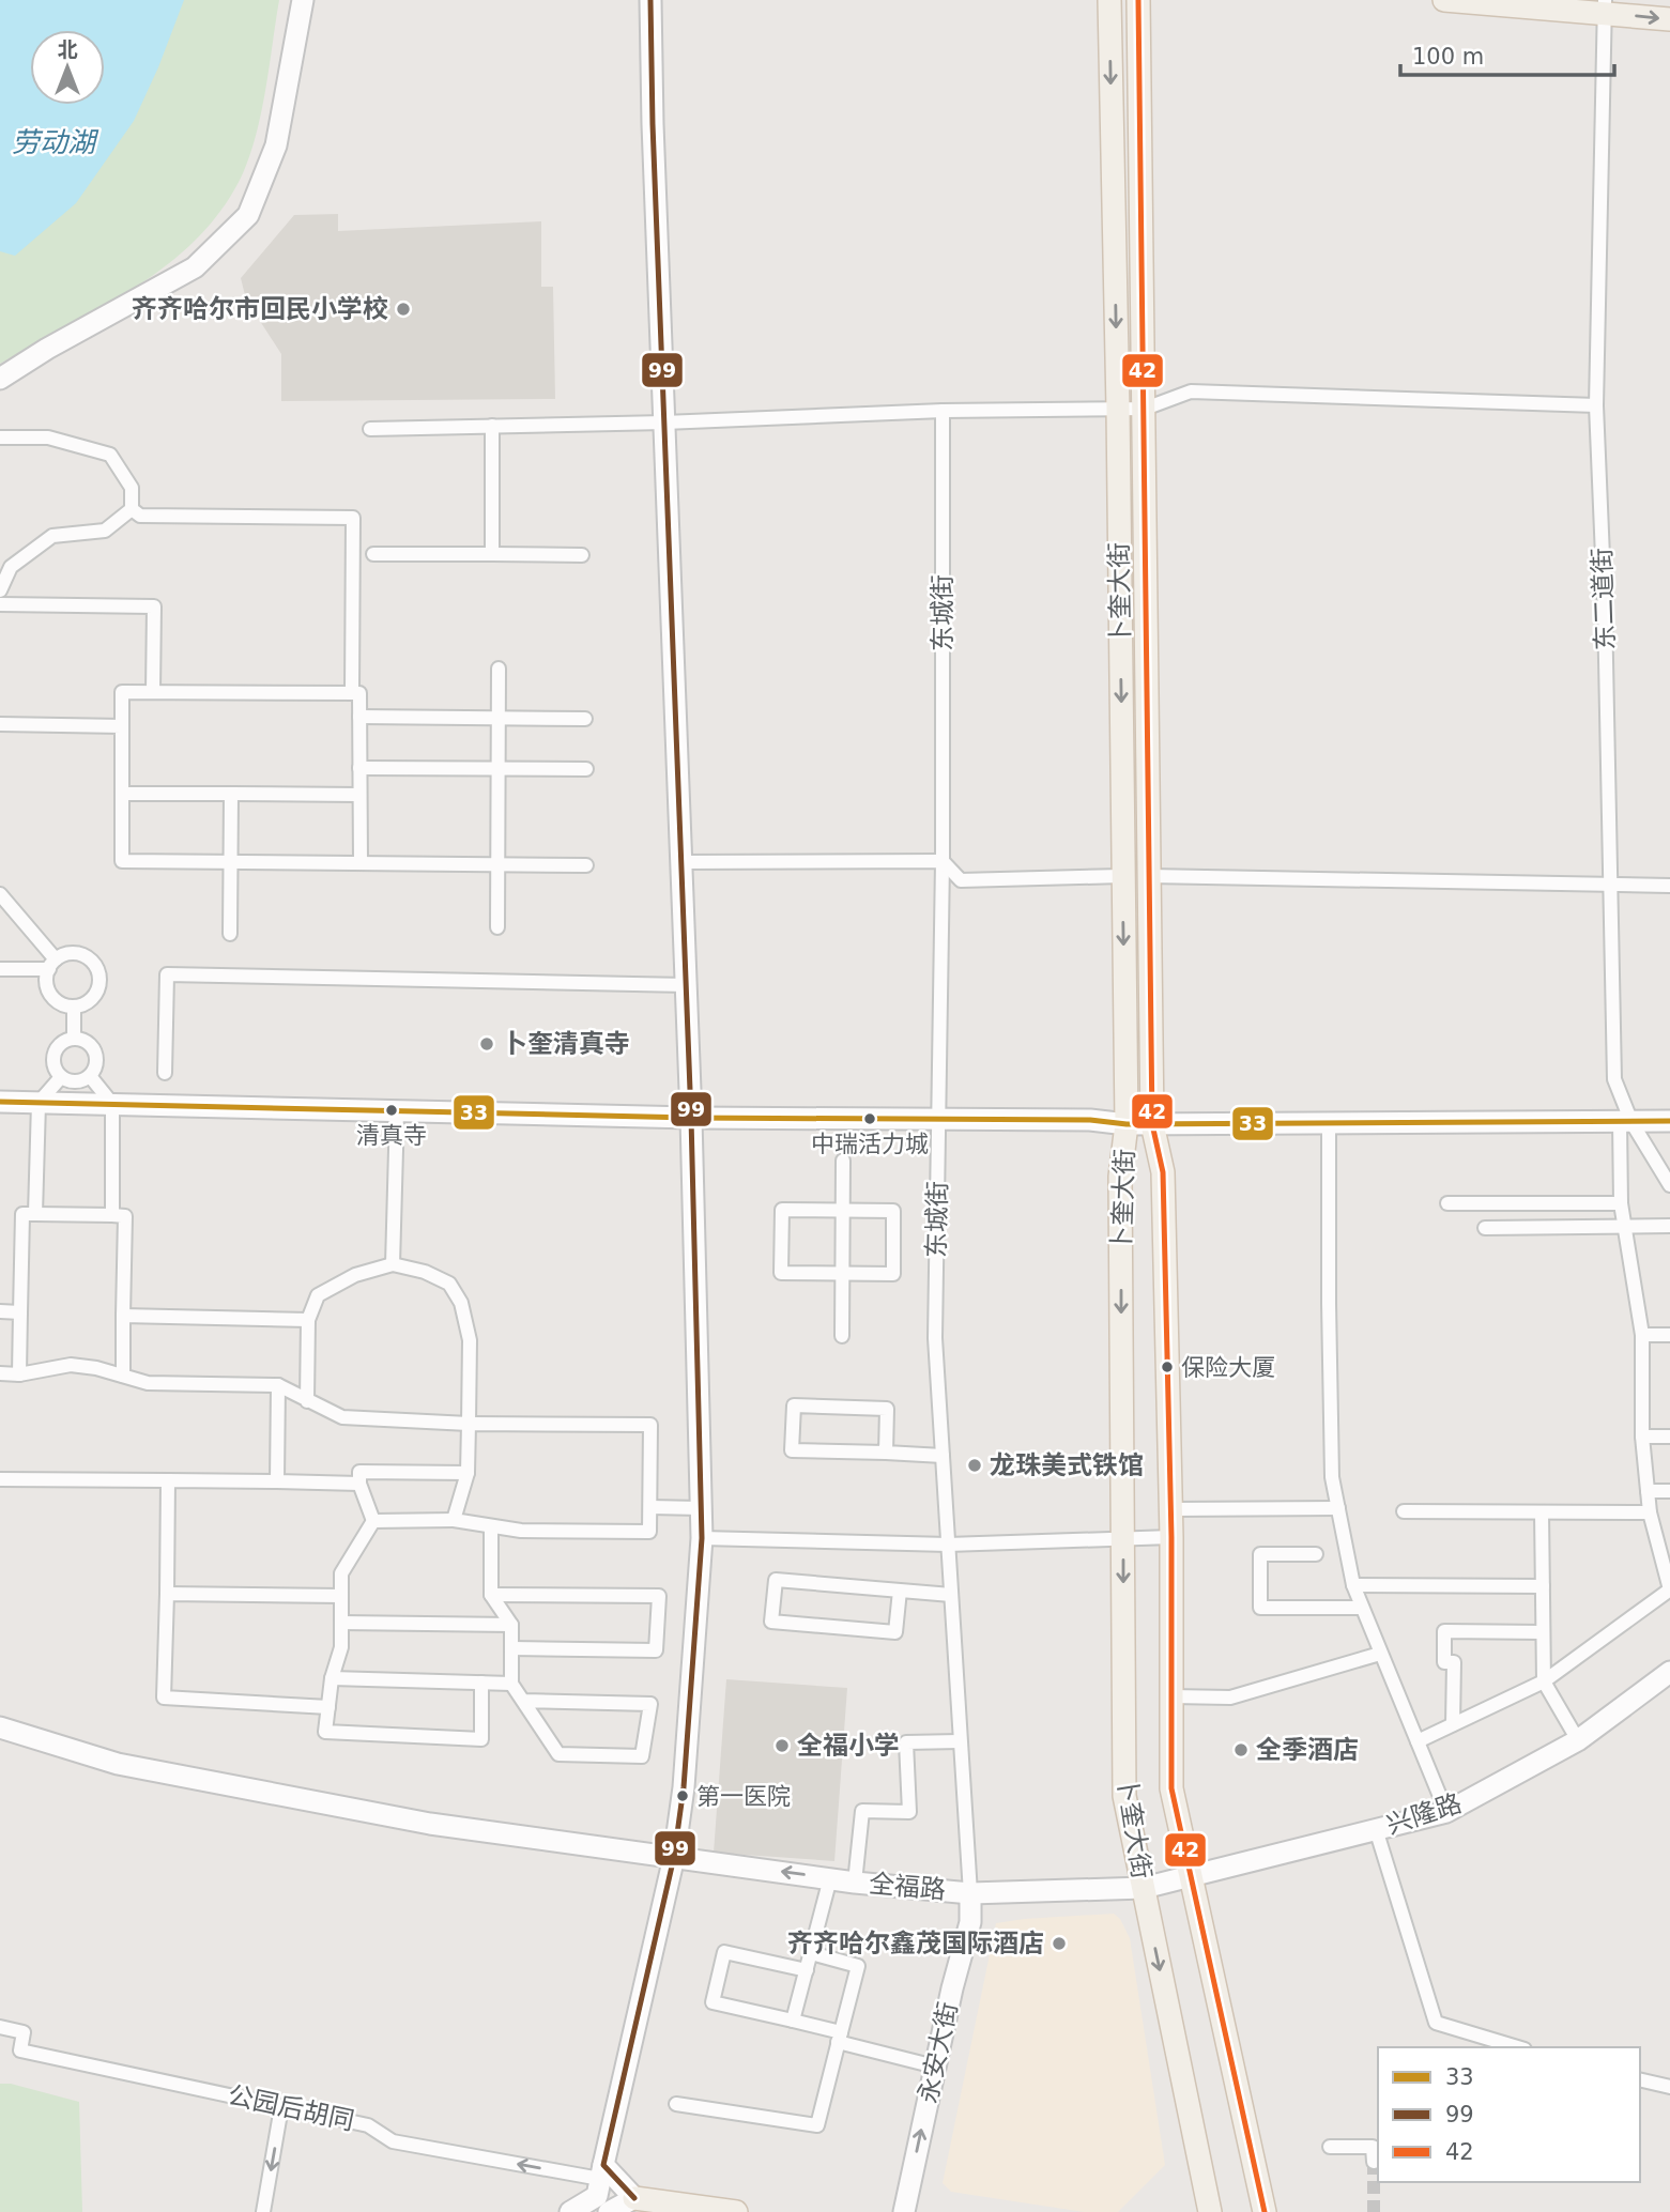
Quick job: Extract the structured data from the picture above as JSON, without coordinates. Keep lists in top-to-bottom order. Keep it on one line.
{"streets":{"main road":["卜奎大街","兴隆路","全福路","永安大街"],"street":["东二道街","东城街","公园后胡同"]},"crossings":[["卜奎大街","兴隆路"],["卜奎大街","全福路"],["东城街","全福路"],["东城街","永安大街"],["兴隆路","全福路"],["全福路","永安大街"]],"one_way":["永安大街","公园后胡同"],"water":["劳动湖"],"places":["齐齐哈尔市回民小学校","卜奎清真寺","清真寺","中瑞活力城","保险大厦","龙珠美式铁馆","全福小学","全季酒店","第一医院","齐齐哈尔鑫茂国际酒店"],"lines":["transit line 99","transit line 42","transit line 33"],"legend":["33","99","42"],"scale_bar":"100 m","north":"top"}
